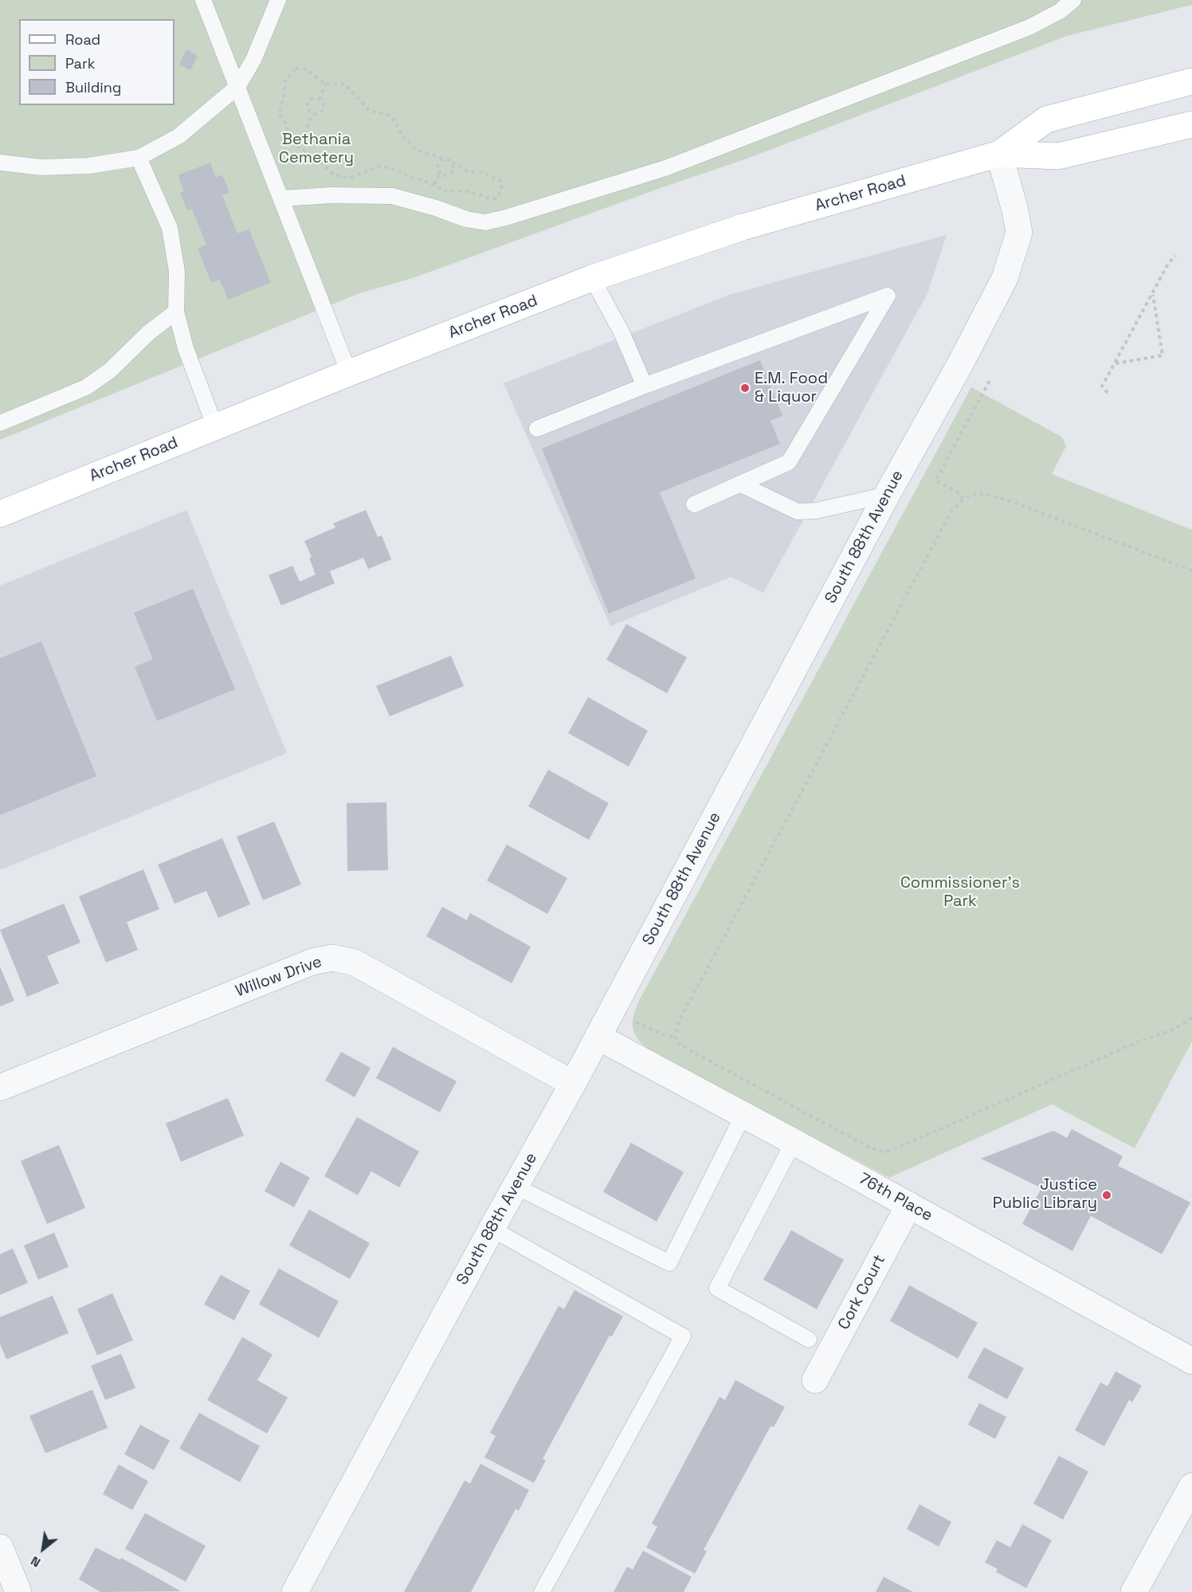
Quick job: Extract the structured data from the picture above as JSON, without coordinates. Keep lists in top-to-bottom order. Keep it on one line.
{"streets":{"main road":["Archer Road"],"street":["South 88th Avenue","Willow Drive","76th Place","Cork Court"]},"crossings":[["Archer Road","South 88th Avenue"],["South 88th Avenue","Willow Drive"],["South 88th Avenue","76th Place"],["76th Place","Cork Court"]],"parks":["Bethania Cemetery","Commissioner's Park"],"places":["E.M. Food & Liquor","Justice Public Library"],"legend":["Road","Park","Building"],"north":"bottom left"}
